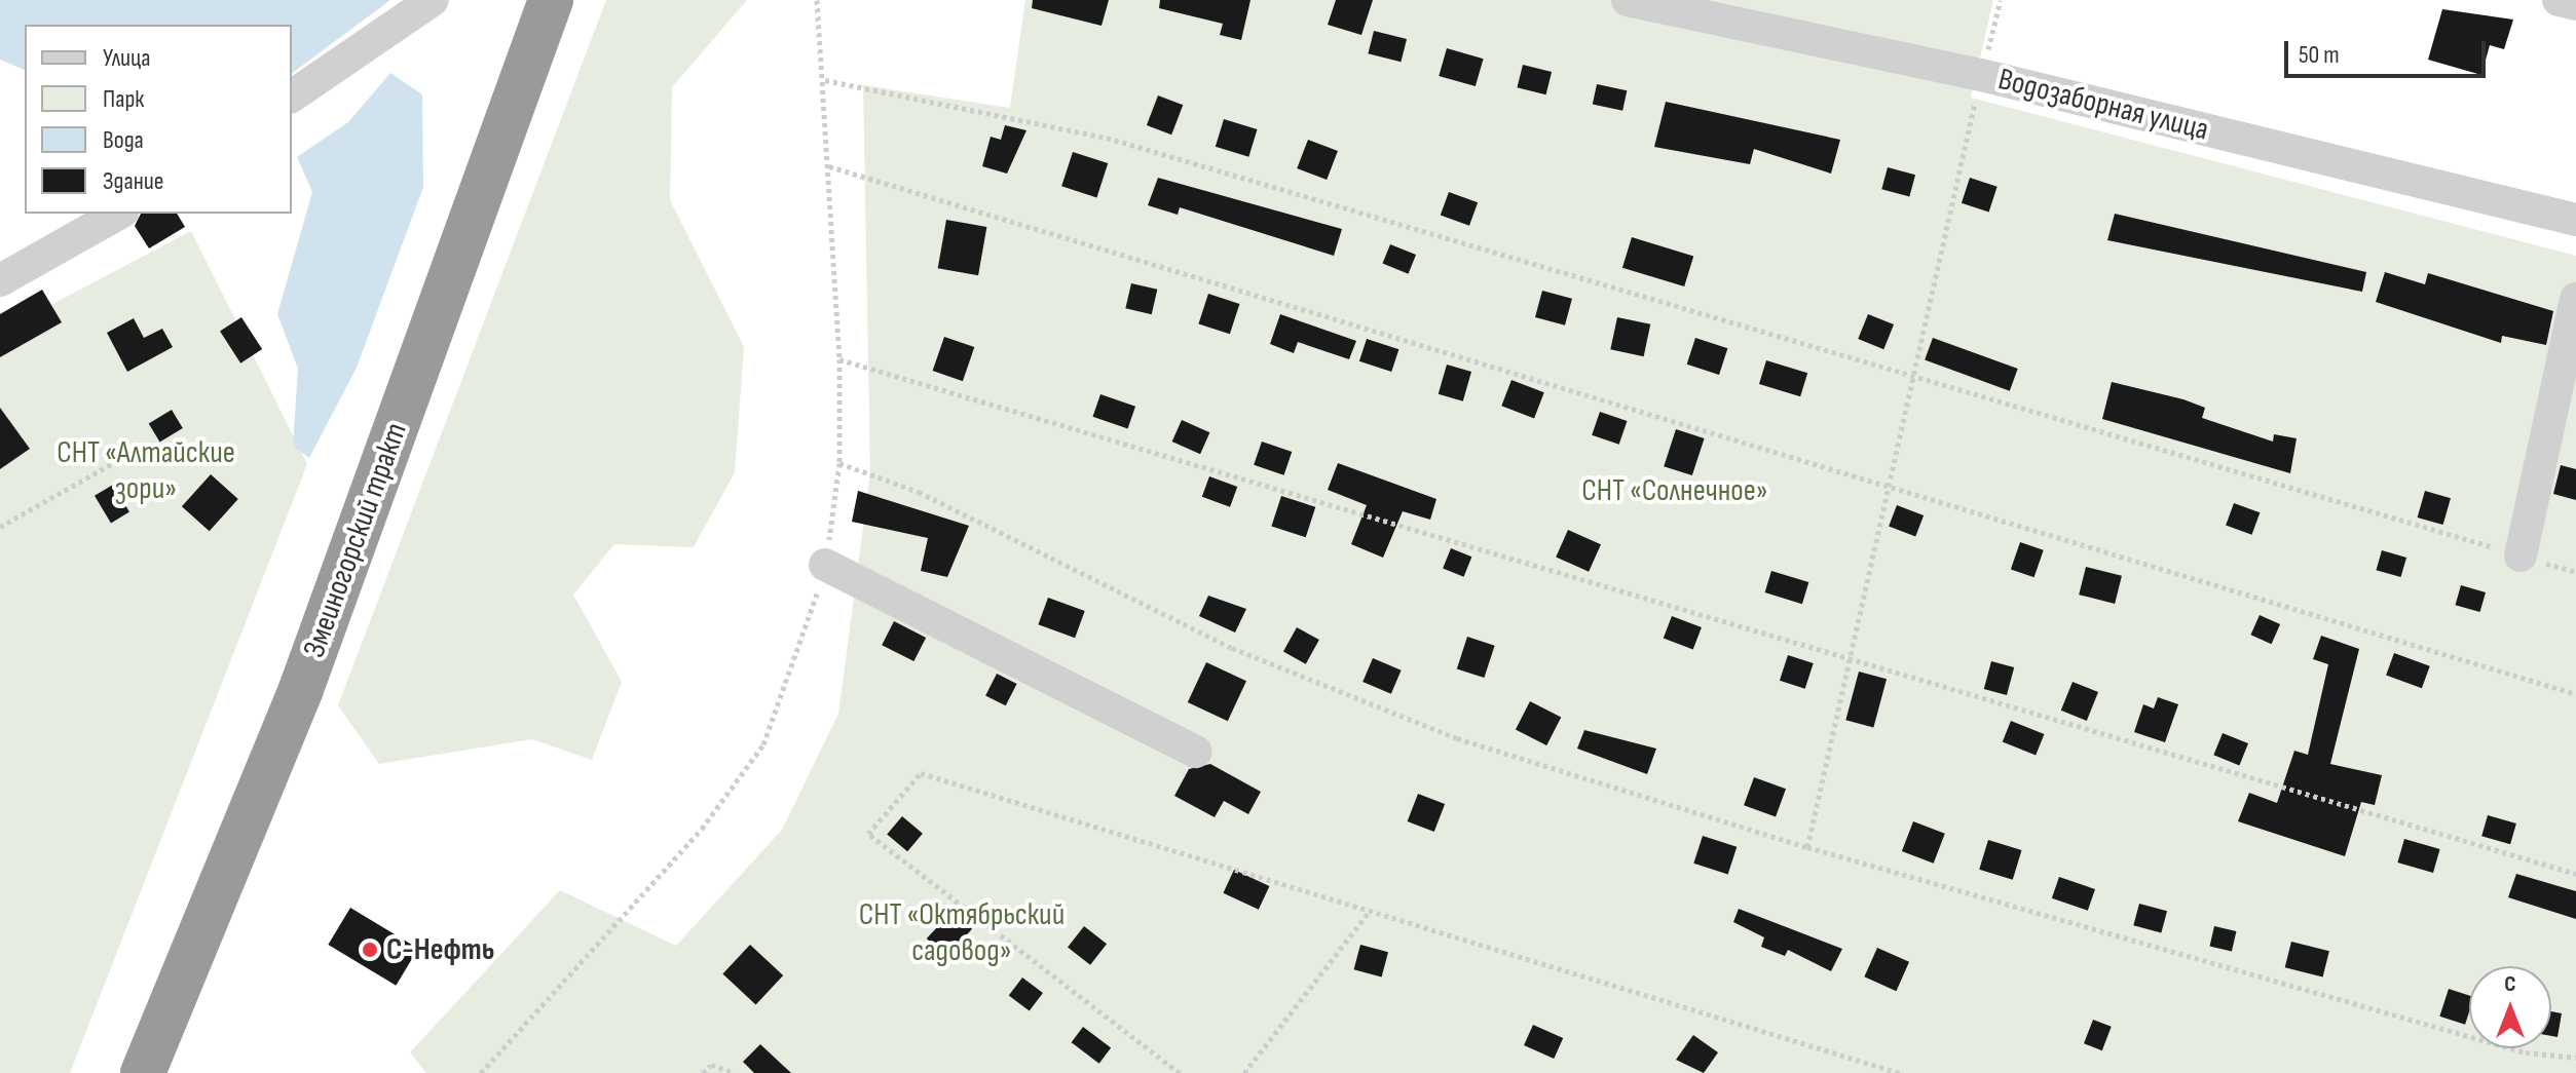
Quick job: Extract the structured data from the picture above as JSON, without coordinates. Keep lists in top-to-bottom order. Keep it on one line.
{"streets":{"highway":["Змеиногорский тракт"],"street":["Водозаборная улица"]},"parks":["СНТ «Алтайские зори»","СНТ «Солнечное»","СНТ «Октябрьский садовод»"],"places":["С-Нефть"],"legend":["Улица","Парк","Вода","Здание"],"scale_bar":"50 m","north":"top"}
